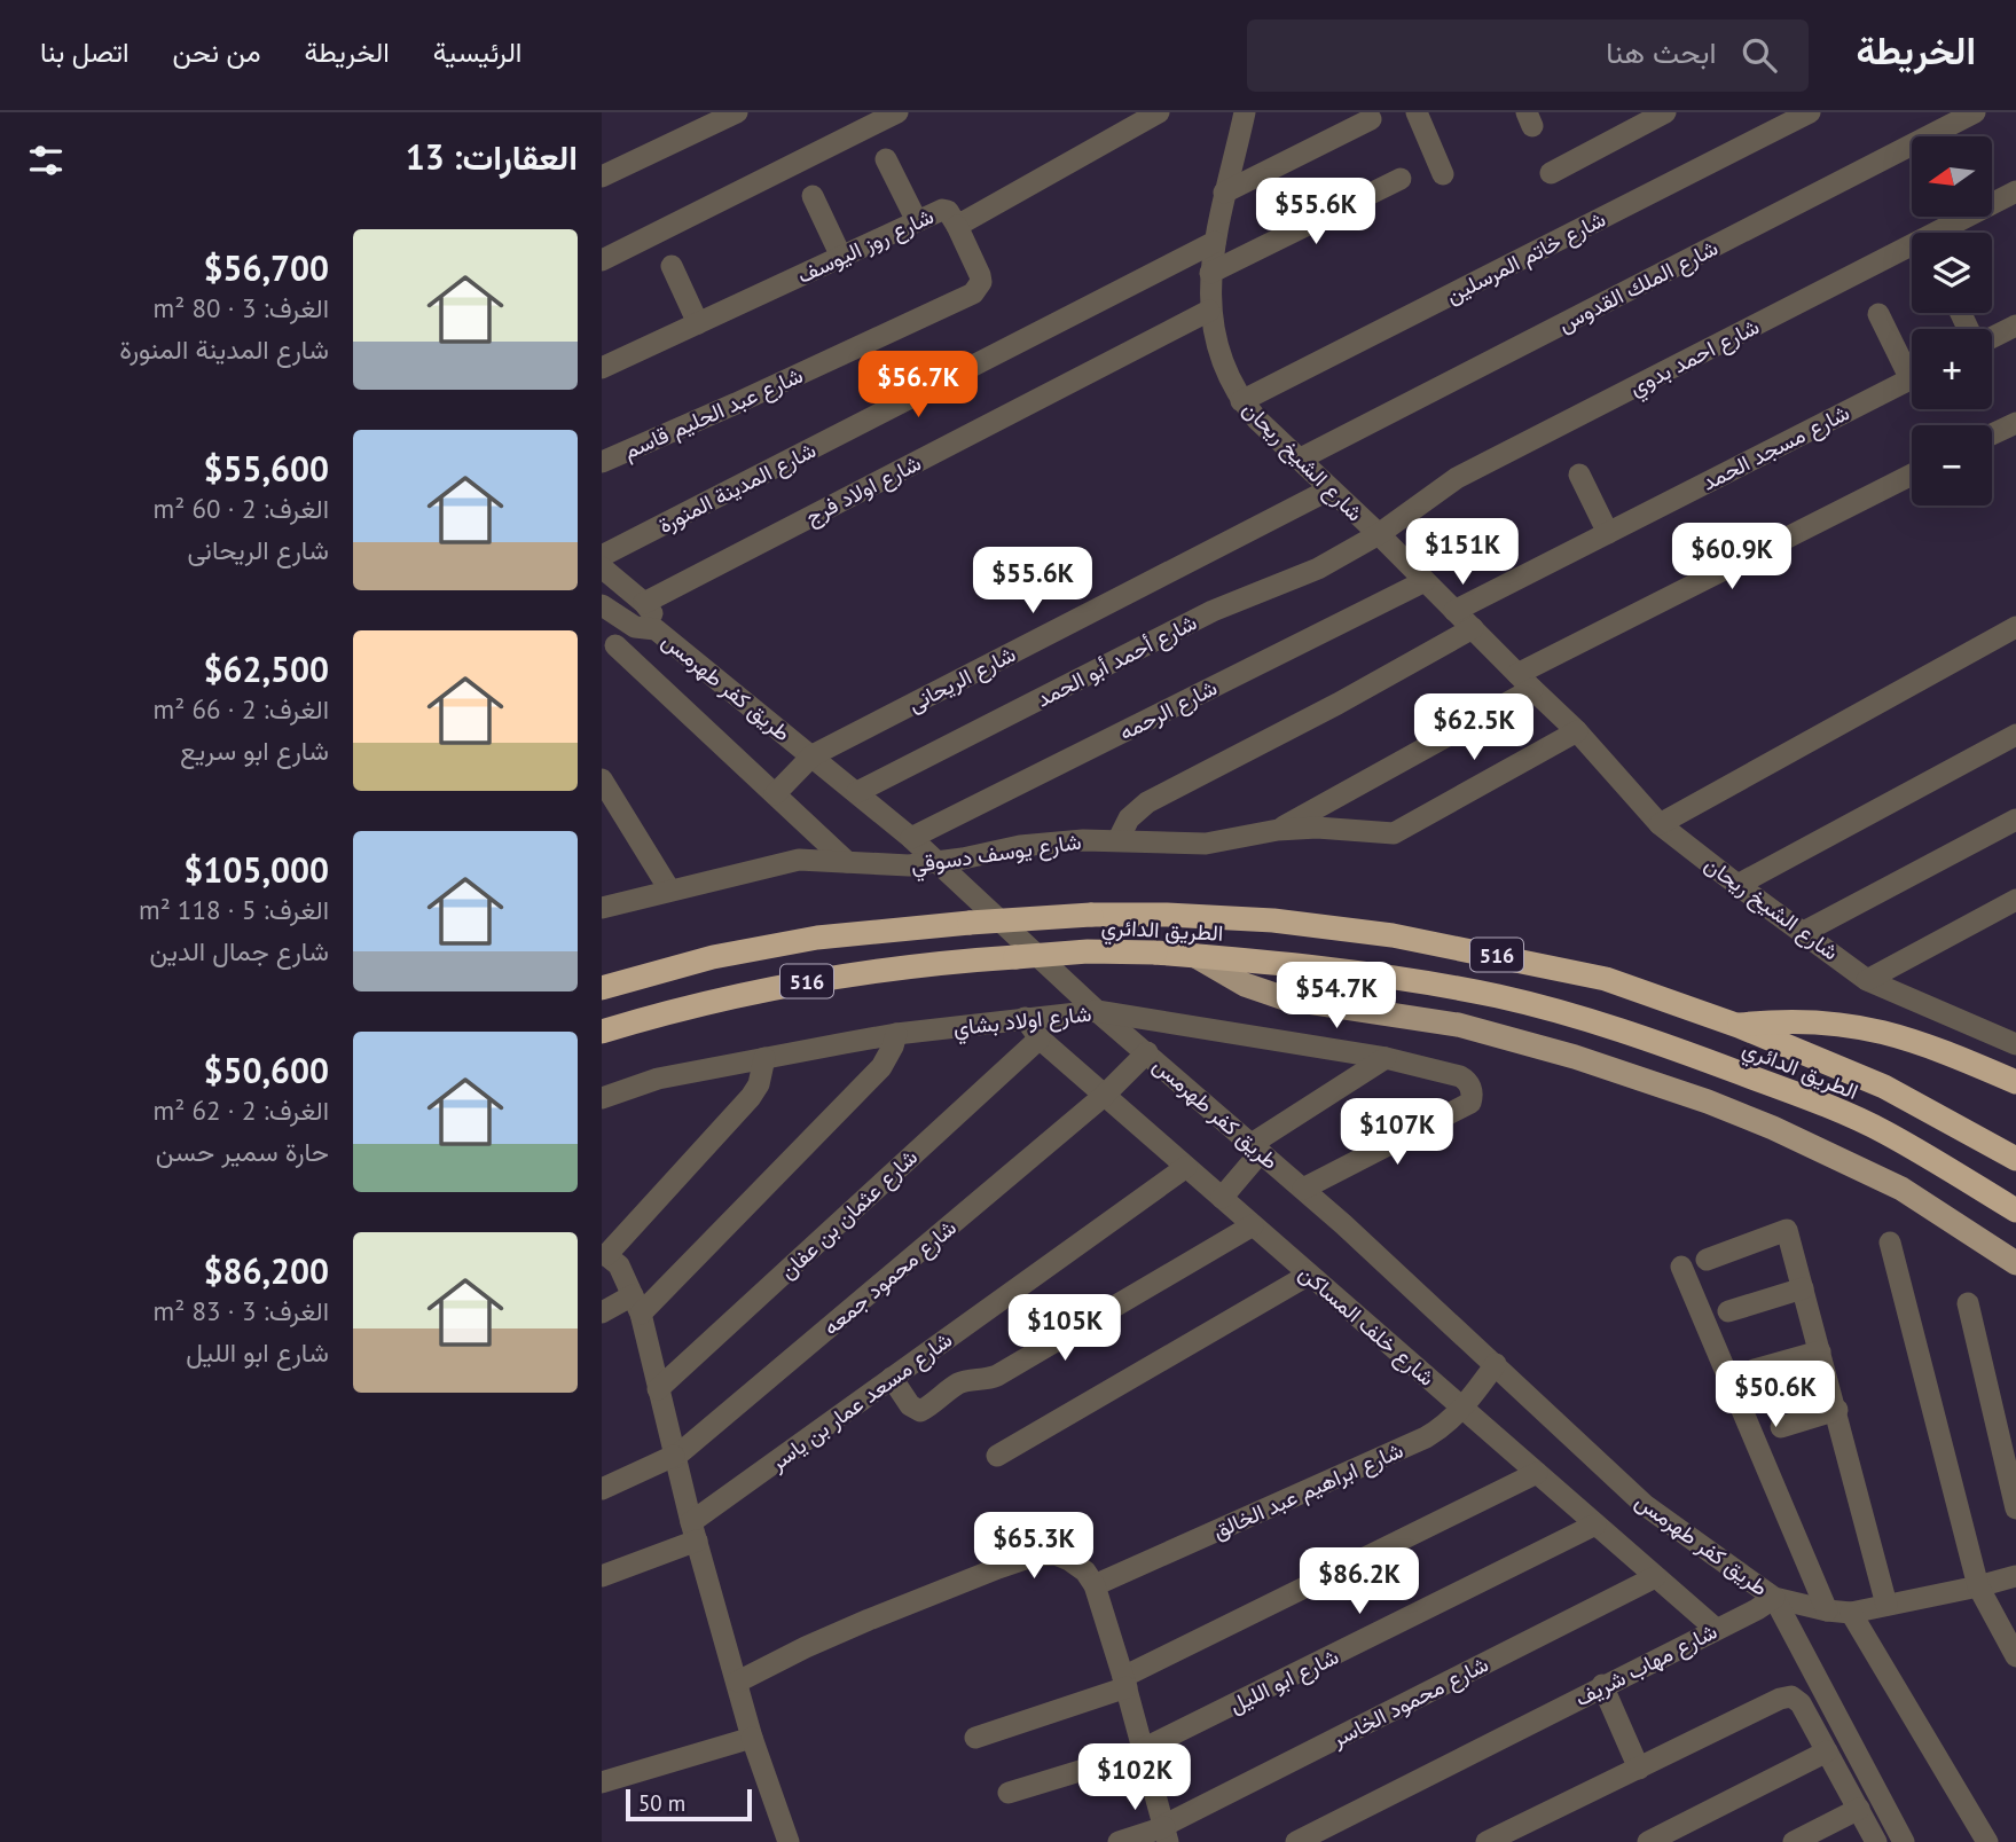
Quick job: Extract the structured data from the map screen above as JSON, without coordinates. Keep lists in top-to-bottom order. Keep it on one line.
{"streets":{"highway":["الطريق الدائري","516"],"street":["شارع روز اليوسف","شارع خاتم المرسلين","شارع الملك القدوس","شارع احمد بدوي","شارع عبد الحليم قاسم","شارع مسجد الحمد","شارع الشيخ ريحان","شارع المدينة المنورة","شارع اولاد فرج","شارع أحمد أبو الحمد","شارع الريحانى","طريق كفر طهرمس","شارع الرحمه","شارع يوسف دسوقي","شارع اولاد بشاي","شارع عثمان بن عفان","شارع محمود جمعه","شارع خلف المساكن","شارع مسعد عمار بن ياسر","شارع ابراهيم عبد الخالق","شارع مهاب شريف","شارع ابو الليل","شارع محمود الخاسر"]},"crossings":[["شارع روز اليوسف","شارع عبد الحليم قاسم"],["شارع خاتم المرسلين","شارع الشيخ ريحان"],["شارع الملك القدوس","شارع الشيخ ريحان"],["شارع احمد بدوي","شارع الشيخ ريحان"],["شارع احمد بدوي","شارع أحمد أبو الحمد"],["شارع مسجد الحمد","شارع الشيخ ريحان"],["شارع الشيخ ريحان","شارع المدينة المنورة"],["شارع الشيخ ريحان","شارع اولاد فرج"],["شارع الشيخ ريحان","شارع أحمد أبو الحمد"],["شارع الشيخ ريحان","شارع الريحانى"],["شارع الشيخ ريحان","شارع الرحمه"],["شارع الشيخ ريحان","شارع يوسف دسوقي"],["شارع اولاد فرج","طريق كفر طهرمس"],["شارع أحمد أبو الحمد","طريق كفر طهرمس"],["شارع الريحانى","طريق كفر طهرمس"],["طريق كفر طهرمس","شارع الرحمه"],["طريق كفر طهرمس","شارع يوسف دسوقي"],["طريق كفر طهرمس","شارع اولاد بشاي"],["طريق كفر طهرمس","شارع محمود جمعه"],["طريق كفر طهرمس","شارع ابراهيم عبد الخالق"],["طريق كفر طهرمس","شارع مهاب شريف"],["شارع اولاد بشاي","شارع خلف المساكن"],["شارع عثمان بن عفان","شارع خلف المساكن"],["شارع محمود جمعه","شارع خلف المساكن"],["شارع خلف المساكن","شارع مسعد عمار بن ياسر"],["شارع خلف المساكن","شارع ابراهيم عبد الخالق"],["شارع خلف المساكن","شارع مهاب شريف"],["شارع خلف المساكن","شارع ابو الليل"],["شارع خلف المساكن","شارع محمود الخاسر"]],"scale_bar":"50 m","north":"left","page":{"header":"الخريطة","search":"ابحث هنا","nav":["الرئيسية","الخريطة","من نحن","اتصل بنا"],"heading":"العقارات: 13","map_buttons":["+","−"],"price":["$55.6K","$56.7K","$151K","$60.9K","$55.6K","$62.5K","$54.7K","$107K","$105K","$50.6K","$65.3K","$86.2K","$102K"],"list":[{"name":"$56,700","note":"الغرف: 3 · 80 m² · شارع المدينة المنورة"},{"name":"$55,600","note":"الغرف: 2 · 60 m² · شارع الريحانى"},{"name":"$62,500","note":"الغرف: 2 · 66 m² · شارع ابو سريع"},{"name":"$105,000","note":"الغرف: 5 · 118 m² · شارع جمال الدين"},{"name":"$50,600","note":"الغرف: 2 · 62 m² · حارة سمير حسن"},{"name":"$86,200","note":"الغرف: 3 · 83 m² · شارع ابو الليل"}],"scale":"50 m"}}
